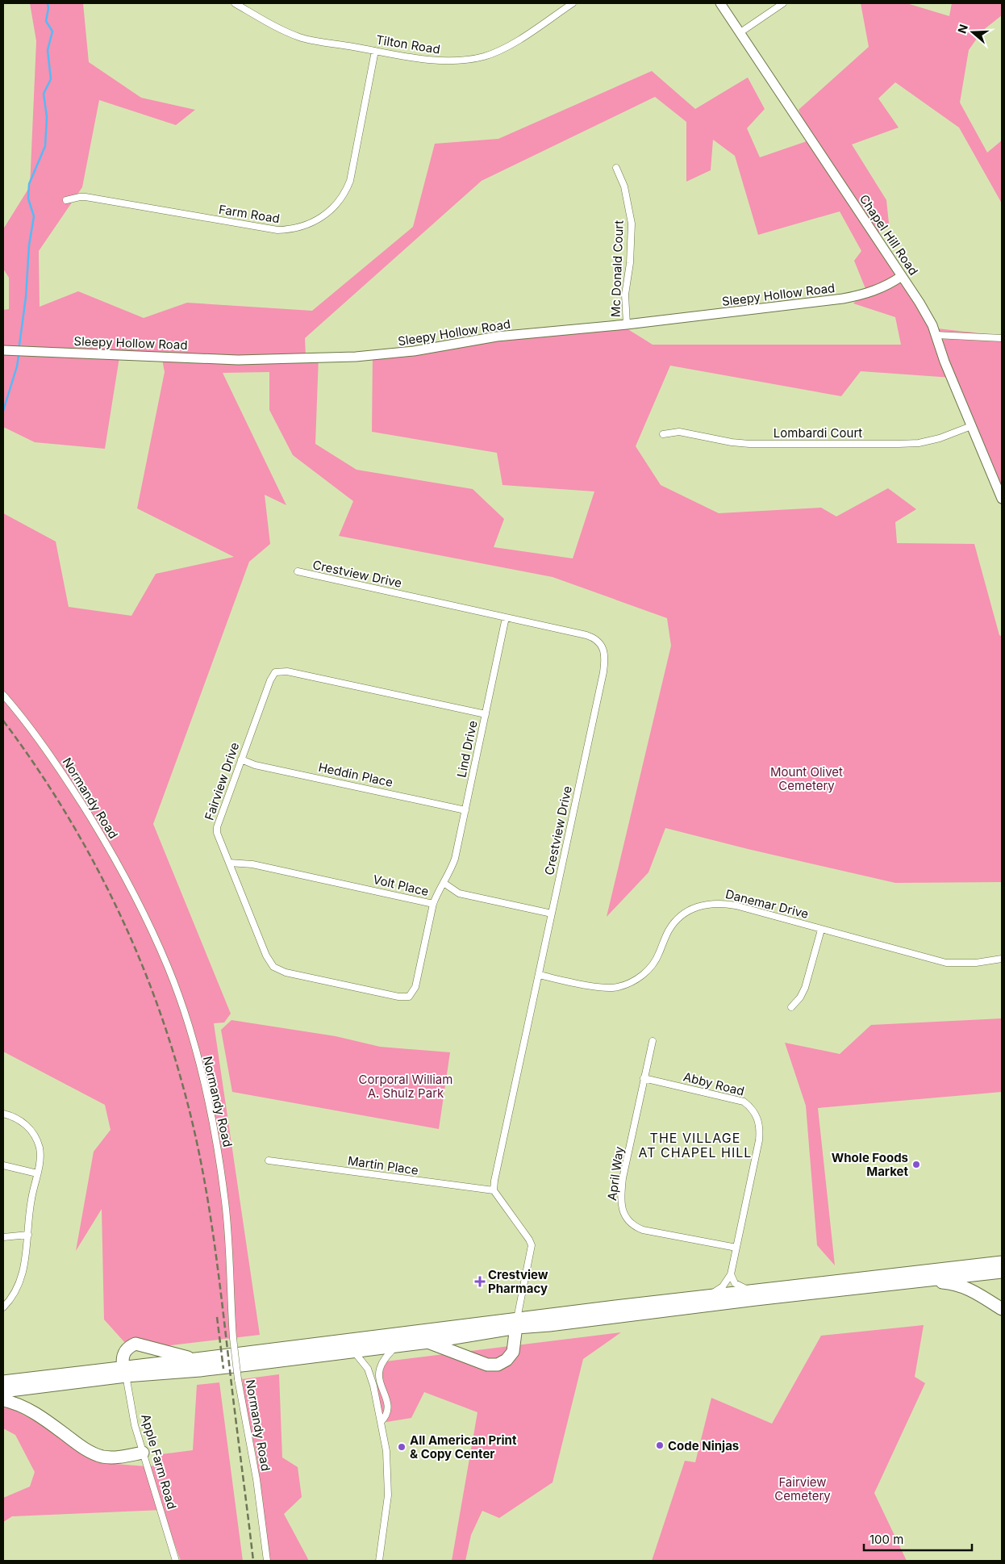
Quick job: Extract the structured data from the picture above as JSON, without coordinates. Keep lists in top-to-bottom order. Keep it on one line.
{"streets":{"street":["Tilton Road","Farm Road","Chapel Hill Road","Mc Donald Court","Sleepy Hollow Road","Lombardi Court","Crestview Drive","Lind Drive","Heddin Place","Fairview Drive","Normandy Road","Volt Place","Danemar Drive","Abby Road","Martin Place","April Way","Apple Farm Road"]},"crossings":[["Tilton Road","Farm Road"],["Chapel Hill Road","Sleepy Hollow Road"],["Chapel Hill Road","Lombardi Court"],["Mc Donald Court","Sleepy Hollow Road"],["Crestview Drive","Lind Drive"],["Crestview Drive","Volt Place"],["Crestview Drive","Danemar Drive"],["Crestview Drive","Martin Place"],["Lind Drive","Heddin Place"],["Lind Drive","Fairview Drive"],["Lind Drive","Volt Place"],["Heddin Place","Fairview Drive"],["Fairview Drive","Volt Place"],["Abby Road","April Way"]],"districts":["THE VILLAGE AT CHAPEL HILL"],"parks":["Mount Olivet Cemetery","Corporal William A. Shulz Park","Fairview Cemetery"],"places":{"other":["Whole Foods Market","Code Ninjas","All American Print & Copy Center"],"health":["Crestview Pharmacy"]},"scale_bar":"100 m","north":"left"}
